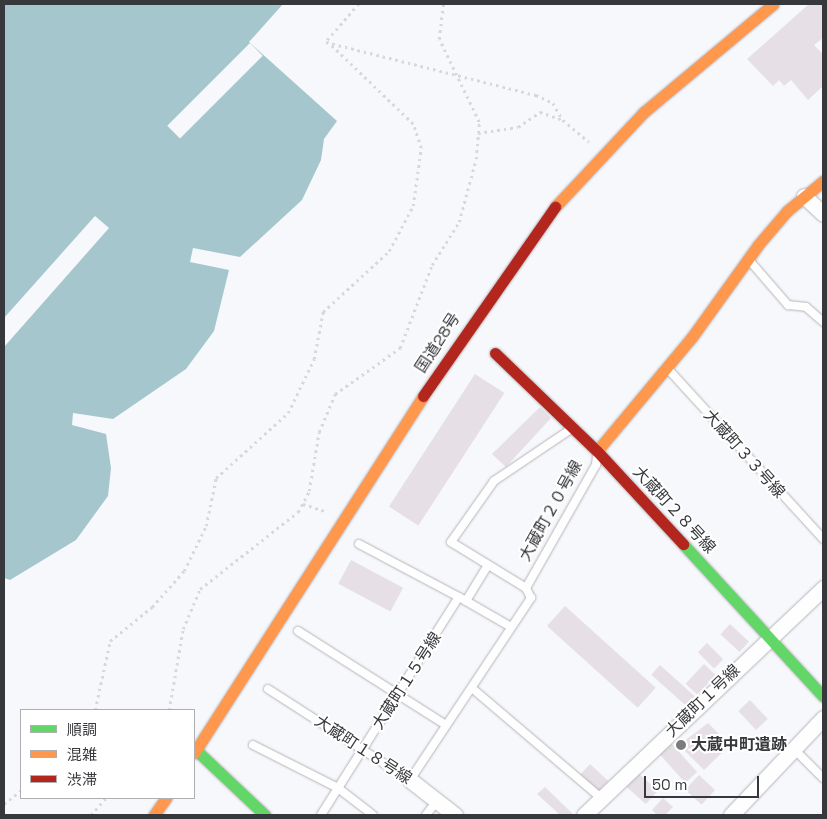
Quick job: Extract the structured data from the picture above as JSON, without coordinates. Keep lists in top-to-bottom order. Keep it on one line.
{"streets":{"main road":["国道28号","大蔵町２８号線","大蔵町２０号線"],"street":["大蔵町１号線","大蔵町１８号線"],"lane":["大蔵町３３号線","大蔵町１５号線"]},"crossings":[["大蔵町３３号線","大蔵町２０号線"],["大蔵町２８号線","大蔵町２０号線"],["大蔵町２８号線","大蔵町１号線"],["大蔵町２０号線","大蔵町１８号線"],["大蔵町１５号線","大蔵町１８号線"]],"places":["大蔵中町遺跡"],"legend":["順調","混雑","渋滞"],"scale_bar":"50 m"}
